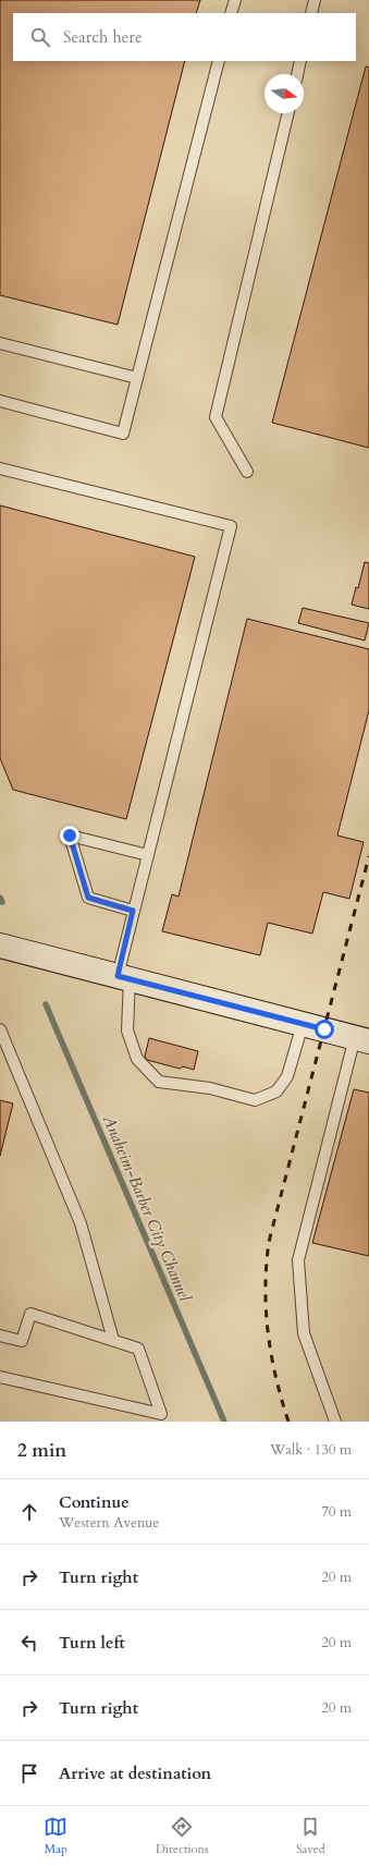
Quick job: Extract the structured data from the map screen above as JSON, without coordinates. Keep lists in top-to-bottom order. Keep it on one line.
{"water":["Anaheim-Barber City Channel"],"north":"right","page":{"search":"Search here","heading":["2 min","Walk · 130 m"],"list":[["Continue","Western Avenue","70 m"],["Turn right","20 m"],["Turn left","20 m"],["Turn right","20 m"],"Arrive at destination"],"nav":["Map","Directions","Saved"]}}
